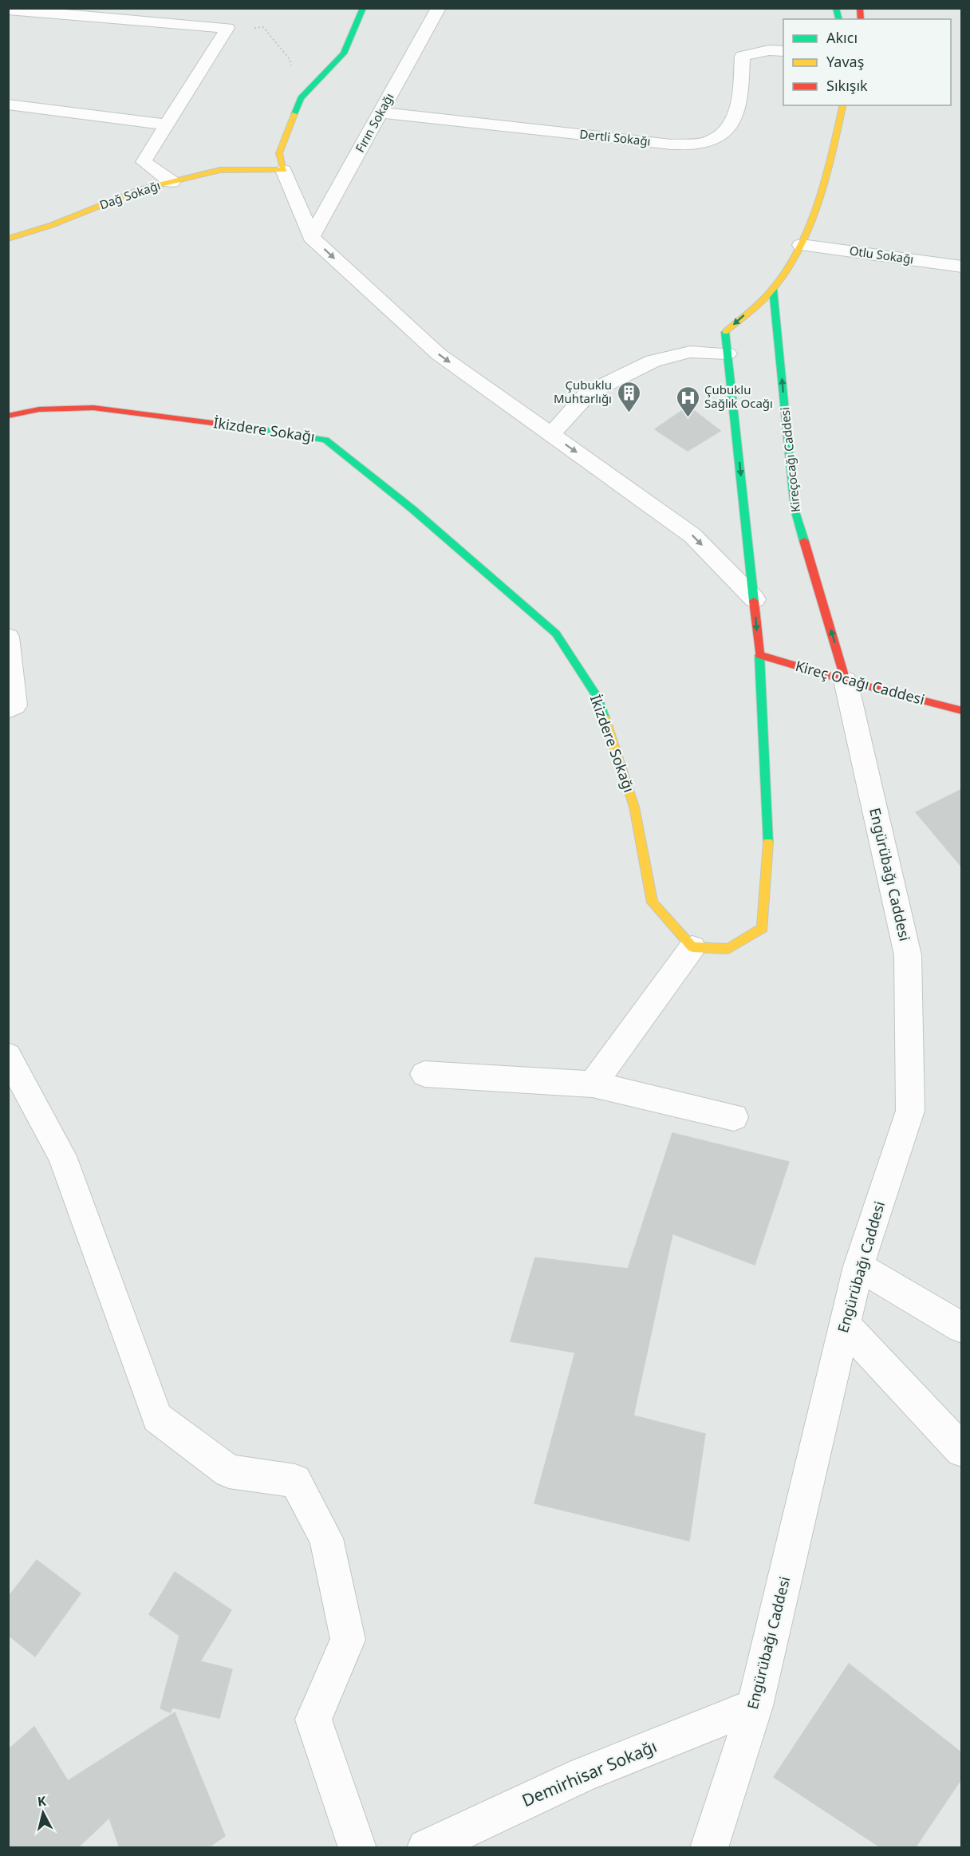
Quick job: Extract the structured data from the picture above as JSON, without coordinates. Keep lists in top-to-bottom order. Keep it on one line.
{"streets":{"street":["Fırın Sokağı","Dertli Sokağı","Dağ Sokağı","Otlu Sokağı","İkizdere Sokağı","Kireçocağı Caddesi","Kireç Ocağı Caddesi","Engürübağı Caddesi","Demirhisar Sokağı"]},"crossings":[["Fırın Sokağı","Dertli Sokağı"],["Kireçocağı Caddesi","Kireç Ocağı Caddesi"],["Kireçocağı Caddesi","Engürübağı Caddesi"],["Kireç Ocağı Caddesi","Engürübağı Caddesi"],["Engürübağı Caddesi","Demirhisar Sokağı"]],"places":{"building":["Çubuklu Muhtarlığı"],"hospital":["Çubuklu Sağlık Ocağı"]},"legend":["Akıcı","Yavaş","Sıkışık"],"north":"top"}
